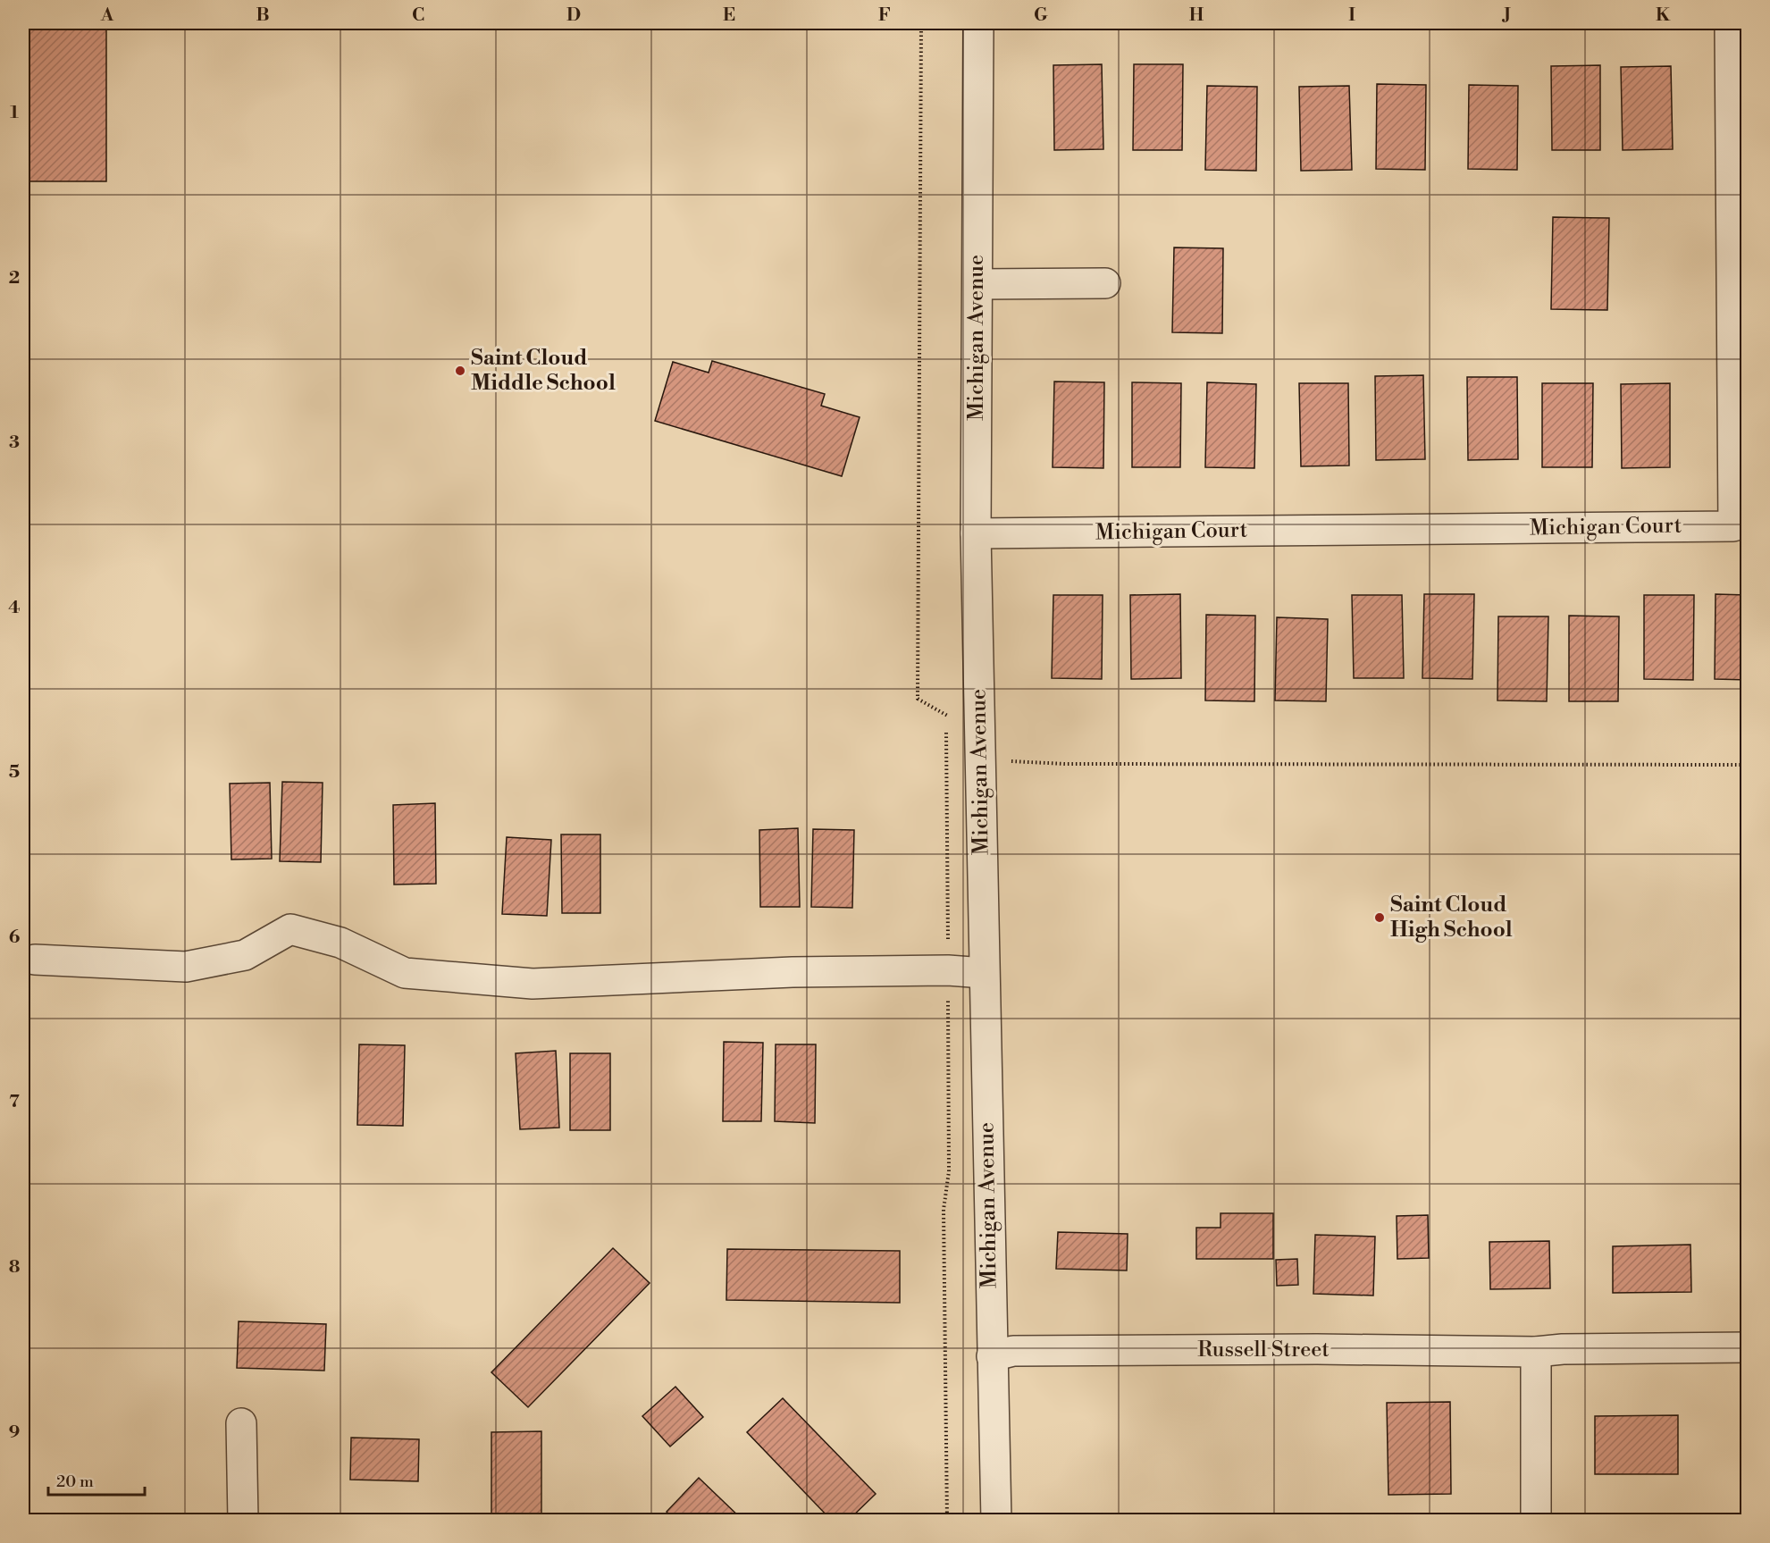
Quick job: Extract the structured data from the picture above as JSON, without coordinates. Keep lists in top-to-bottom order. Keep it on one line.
{"streets":{"street":["Michigan Avenue","Michigan Court","Russell Street"]},"crossings":[["Michigan Avenue","Michigan Court"],["Michigan Avenue","Russell Street"]],"places":["Saint Cloud Middle School","Saint Cloud High School"],"scale_bar":"20 m","grid":{"columns":["A","B","C","D","E","F","G","H","I","J","K"],"rows":["1","2","3","4","5","6","7","8","9"]}}
